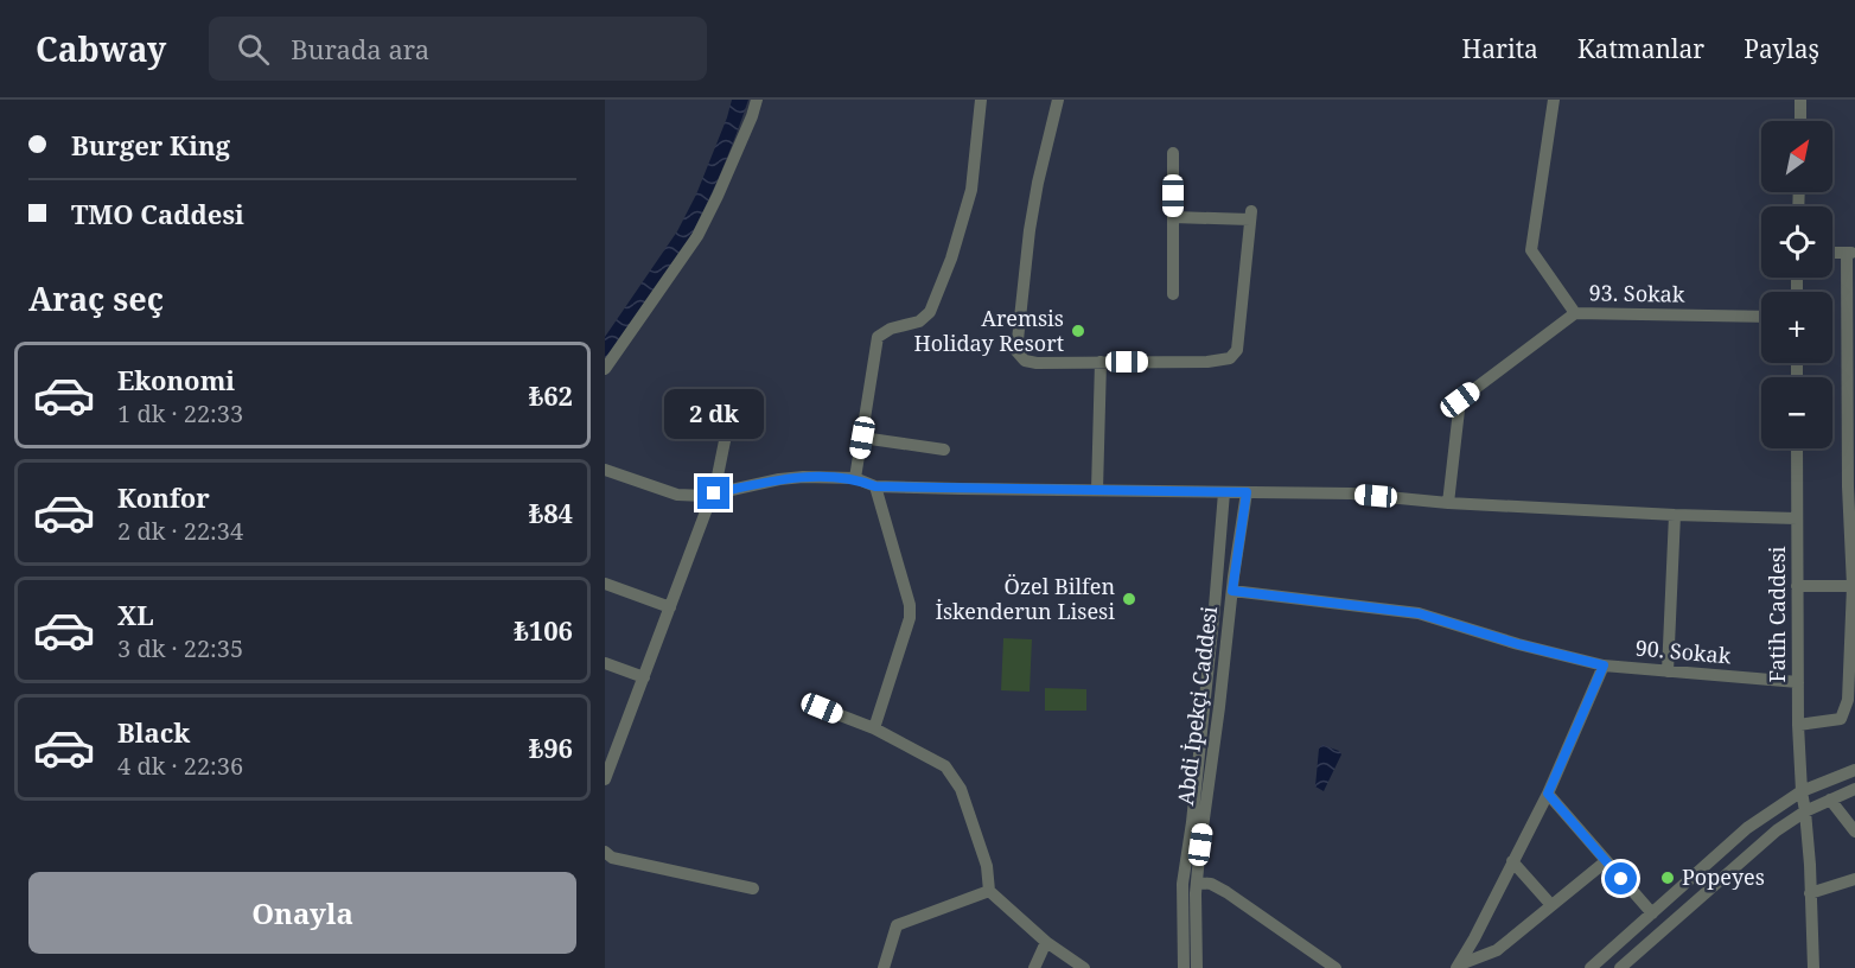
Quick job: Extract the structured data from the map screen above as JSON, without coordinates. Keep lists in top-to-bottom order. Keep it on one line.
{"streets":{"street":["93. Sokak","Fatih Caddesi","90. Sokak","Abdi İpekçi Caddesi"]},"crossings":[["Fatih Caddesi","90. Sokak"],["90. Sokak","Abdi İpekçi Caddesi"]],"places":["Aremsis Holiday Resort","Özel Bilfen İskenderun Lisesi","Popeyes"],"north":"top right","page":{"header":"Cabway","search":"Burada ara","nav":["Harita","Katmanlar","Paylaş"],"banner":["Burger King","TMO Caddesi"],"map_buttons":["+","−"],"heading":"Araç seç","list":[{"name":"Ekonomi","note":"1 dk · 22:33","value":"₺62"},{"name":"Konfor","note":"2 dk · 22:34","value":"₺84"},{"name":"XL","note":"3 dk · 22:35","value":"₺106"},{"name":"Black","note":"4 dk · 22:36","value":"₺96"}],"bubble":"2 dk","buttons":"Onayla"}}
